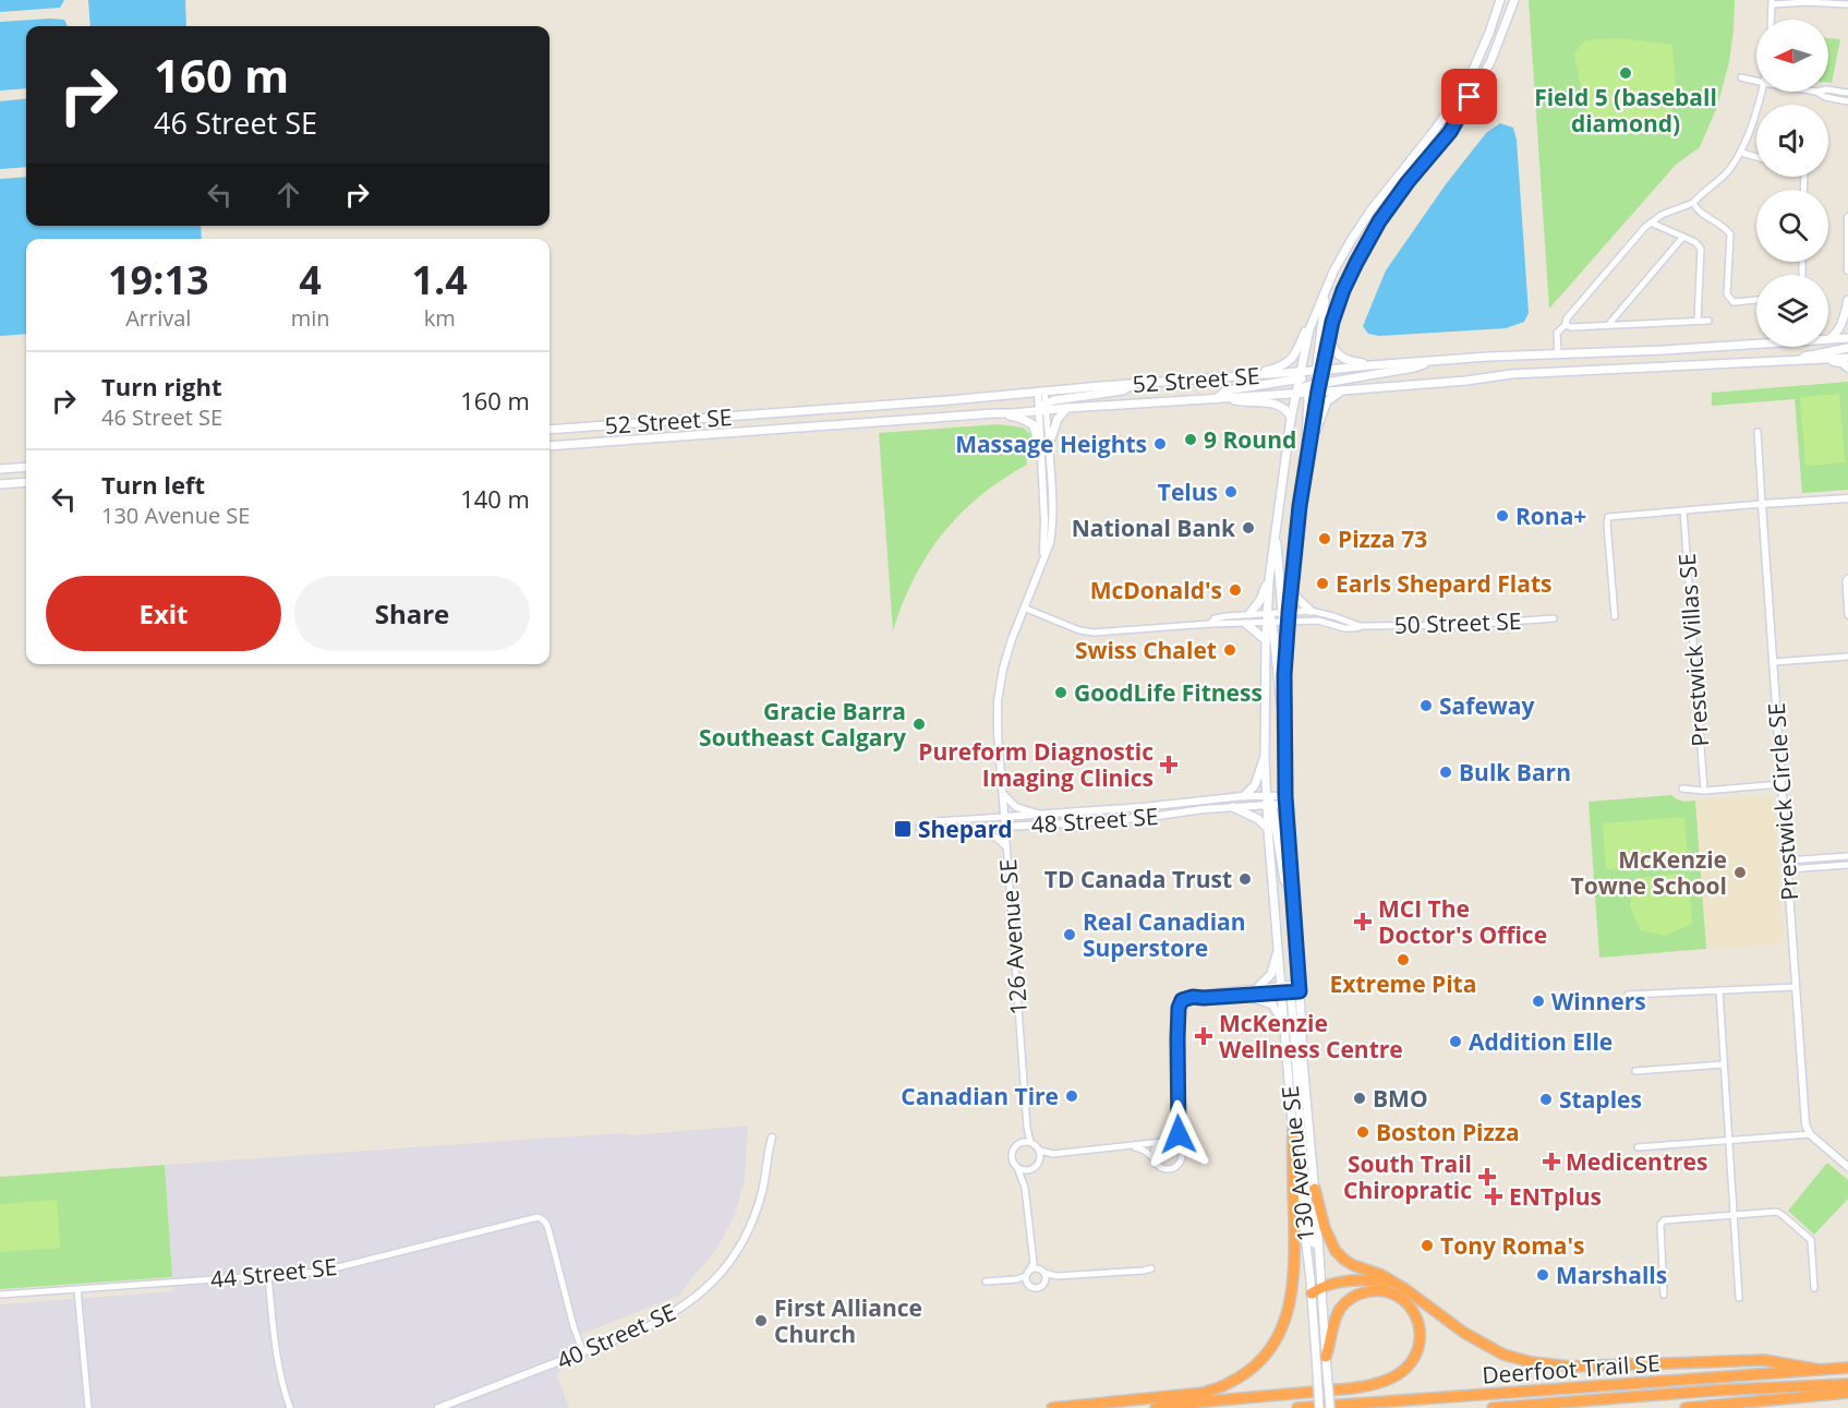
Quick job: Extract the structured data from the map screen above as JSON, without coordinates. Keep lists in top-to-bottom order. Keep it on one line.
{"streets":{"highway":["Deerfoot Trail SE"],"main road":["52 Street SE","130 Avenue SE"],"street":["50 Street SE","Prestwick Villas SE","Prestwick Circle SE","48 Street SE","126 Avenue SE","44 Street SE","40 Street SE"]},"crossings":[["52 Street SE","126 Avenue SE"],["50 Street SE","126 Avenue SE"],["50 Street SE","130 Avenue SE"],["48 Street SE","126 Avenue SE"],["48 Street SE","130 Avenue SE"],["44 Street SE","40 Street SE"]],"places":{"other":["Field 5 (baseball diamond)","9 Round","Massage Heights","Telus","Rona+","National Bank","Pizza 73","Earls Shepard Flats","McDonald's","Swiss Chalet","GoodLife Fitness","Safeway","Gracie Barra Southeast Calgary","Bulk Barn","McKenzie Towne School","TD Canada Trust","Real Canadian Superstore","Extreme Pita","Winners","Addition Elle","Canadian Tire","BMO","Staples","Boston Pizza","Tony Roma's","Marshalls","First Alliance Church"],"health":["Pureform Diagnostic Imaging Clinics","MCI The Doctor's Office","McKenzie Wellness Centre","Medicentres","South Trail Chiropratic","ENTplus"],"transit":["Shepard"]},"north":"left","page":{"turn":["160 m","46 Street SE"],"eta":["19:13","Arrival","4","min","1.4","km"],"list":[{"name":"Turn right","note":"46 Street SE","value":"160 m"},{"name":"Turn left","note":"130 Avenue SE","value":"140 m"}],"buttons":["Exit","Share"]}}
